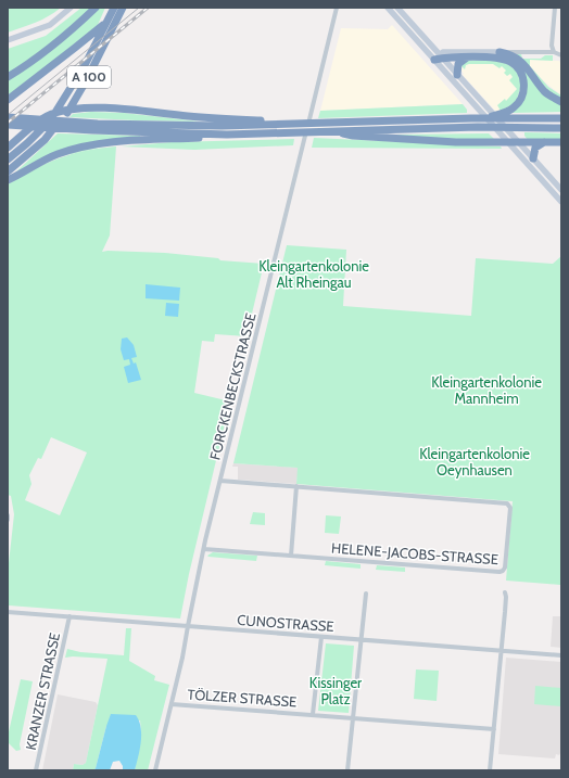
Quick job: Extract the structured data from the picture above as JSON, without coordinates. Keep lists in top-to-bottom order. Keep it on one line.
{"streets":{"highway":["A 100"],"street":["FORCKENBECKSTRASSE","HELENE-JACOBS-STRASSE","CUNOSTRASSE","KRANZER STRASSE","TÖLZER STRASSE"]},"crossings":[["FORCKENBECKSTRASSE","HELENE-JACOBS-STRASSE"],["FORCKENBECKSTRASSE","CUNOSTRASSE"],["FORCKENBECKSTRASSE","TÖLZER STRASSE"],["CUNOSTRASSE","KRANZER STRASSE"]],"parks":["Kleingartenkolonie Alt Rheingau","Kleingartenkolonie Mannheim","Kleingartenkolonie Oeynhausen","Kissinger Platz"]}
